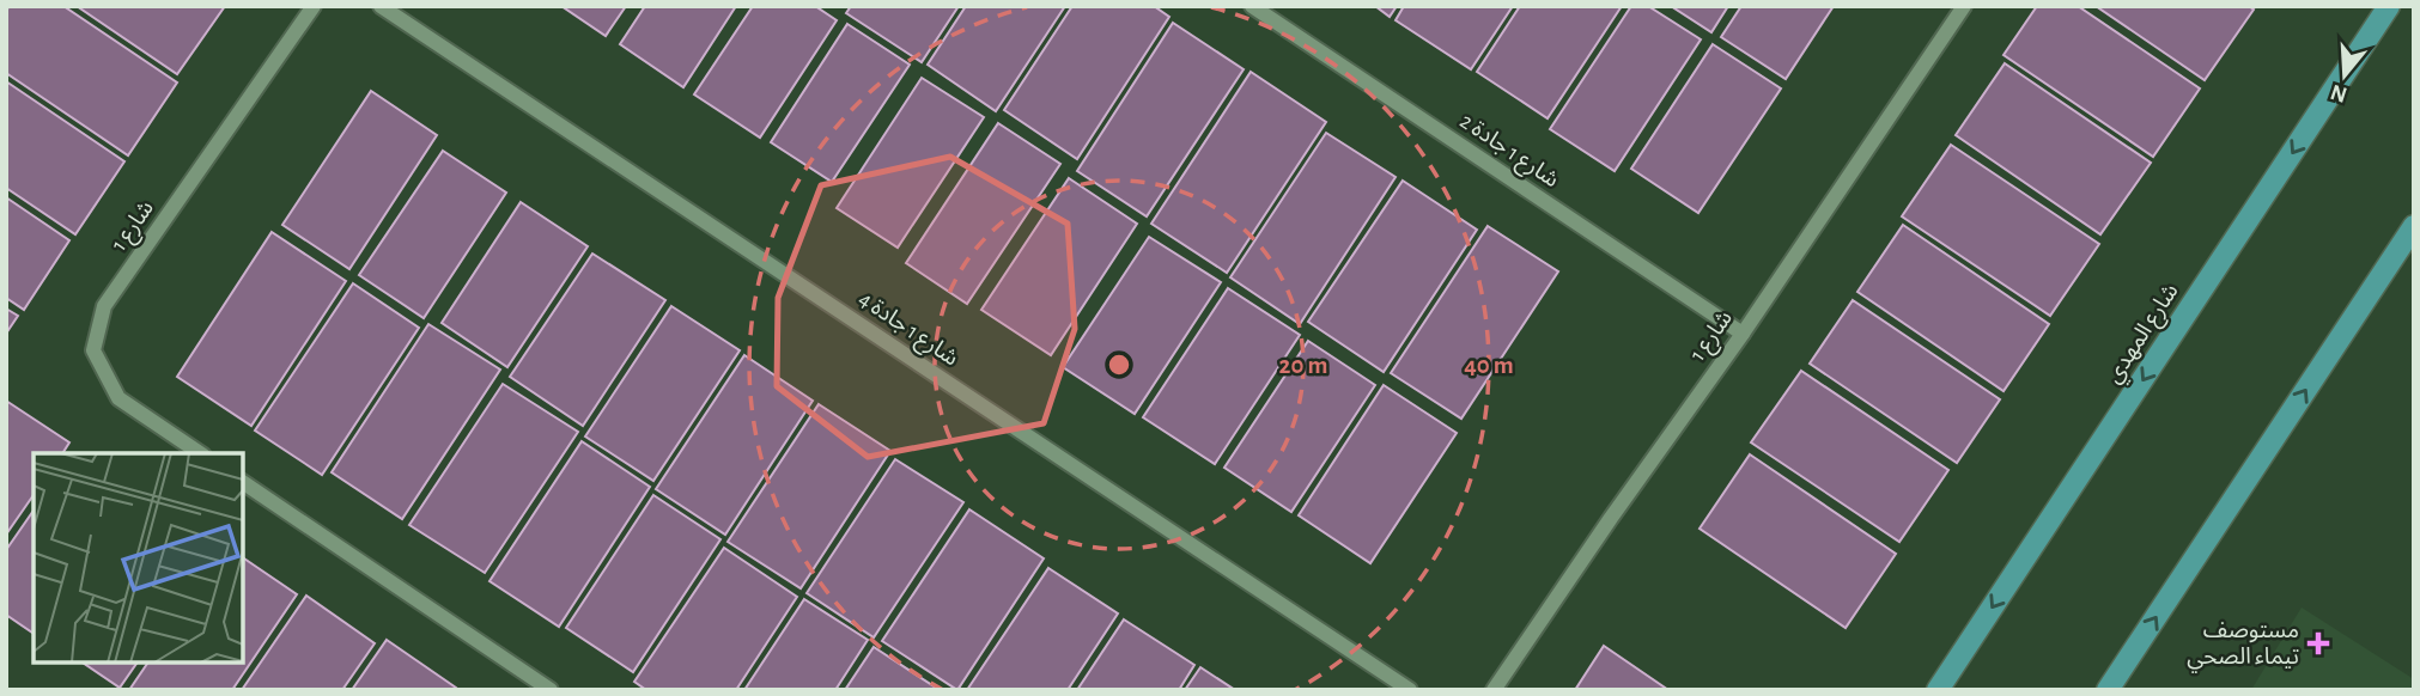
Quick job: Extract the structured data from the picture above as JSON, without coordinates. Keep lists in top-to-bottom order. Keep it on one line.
{"streets":{"main road":["شارع المهدي"],"street":["شارع 1 جادة 2","شارع 1","شارع 1 جادة 4"]},"crossings":[["شارع 1 جادة 2","شارع 1"]],"places":{"health":["مستوصف تيماء الصحي"]},"north":"bottom","rings":["20 m","40 m"]}
